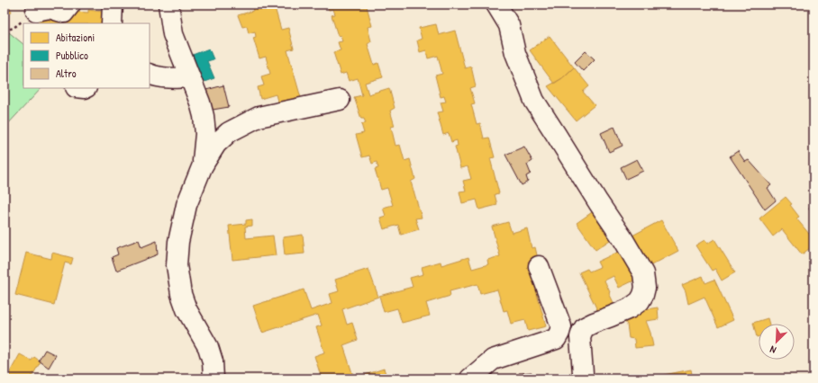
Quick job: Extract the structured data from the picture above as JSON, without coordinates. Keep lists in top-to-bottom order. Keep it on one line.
{"legend":["Abitazioni","Pubblico","Altro"],"north":"bottom left"}
